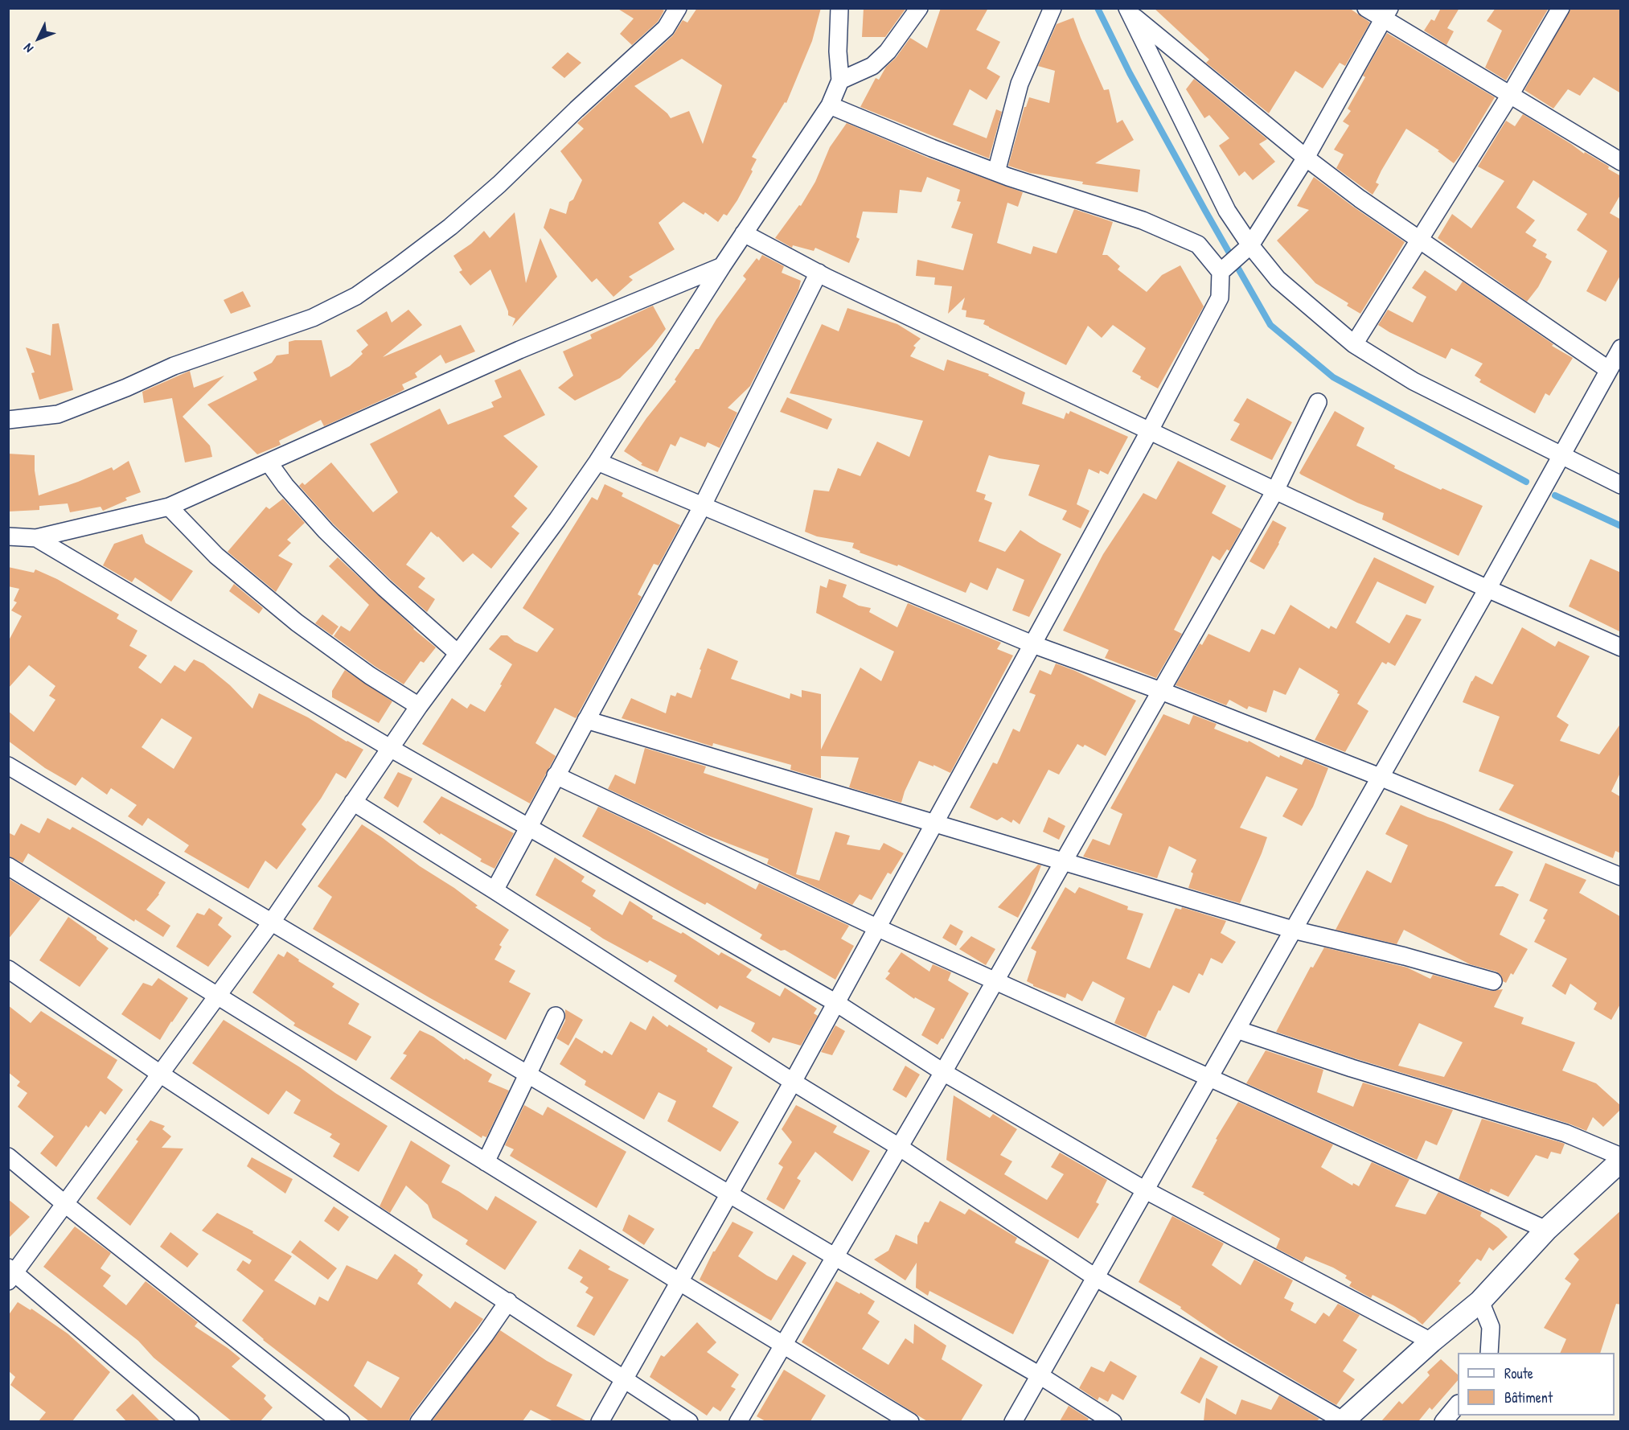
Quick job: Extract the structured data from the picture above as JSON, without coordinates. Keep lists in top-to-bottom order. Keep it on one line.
{"legend":["Route","Bâtiment"],"north":"bottom left"}
